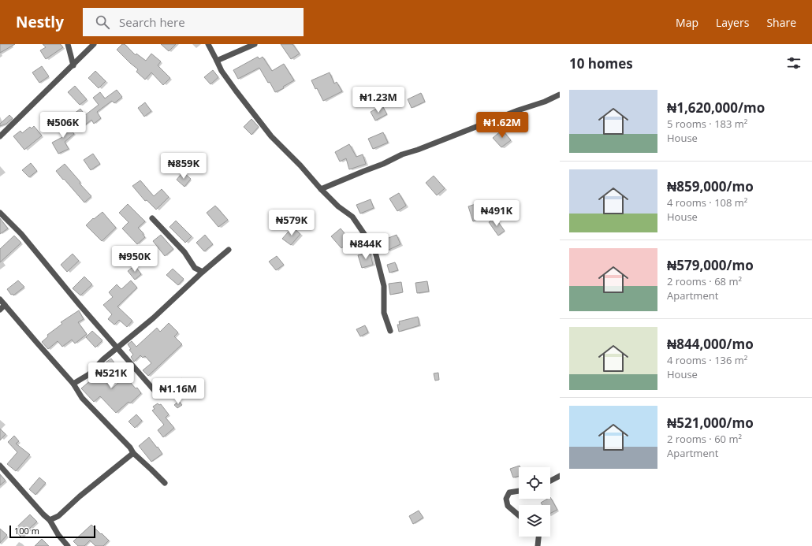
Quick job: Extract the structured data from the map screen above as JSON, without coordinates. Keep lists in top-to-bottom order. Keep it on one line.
{"scale_bar":"100 m","page":{"header":"Nestly","search":"Search here","nav":["Map","Layers","Share"],"heading":"10 homes","list":[{"name":"₦1,620,000/mo","note":"5 rooms · 183 m² · House"},{"name":"₦859,000/mo","note":"4 rooms · 108 m² · House"},{"name":"₦579,000/mo","note":"2 rooms · 68 m² · Apartment"},{"name":"₦844,000/mo","note":"4 rooms · 136 m² · House"},{"name":"₦521,000/mo","note":"2 rooms · 60 m² · Apartment"}],"price":["₦1.23M","₦506K","₦1.62M","₦859K","₦491K","₦579K","₦844K","₦950K","₦521K","₦1.16M"],"scale":"100 m"}}
